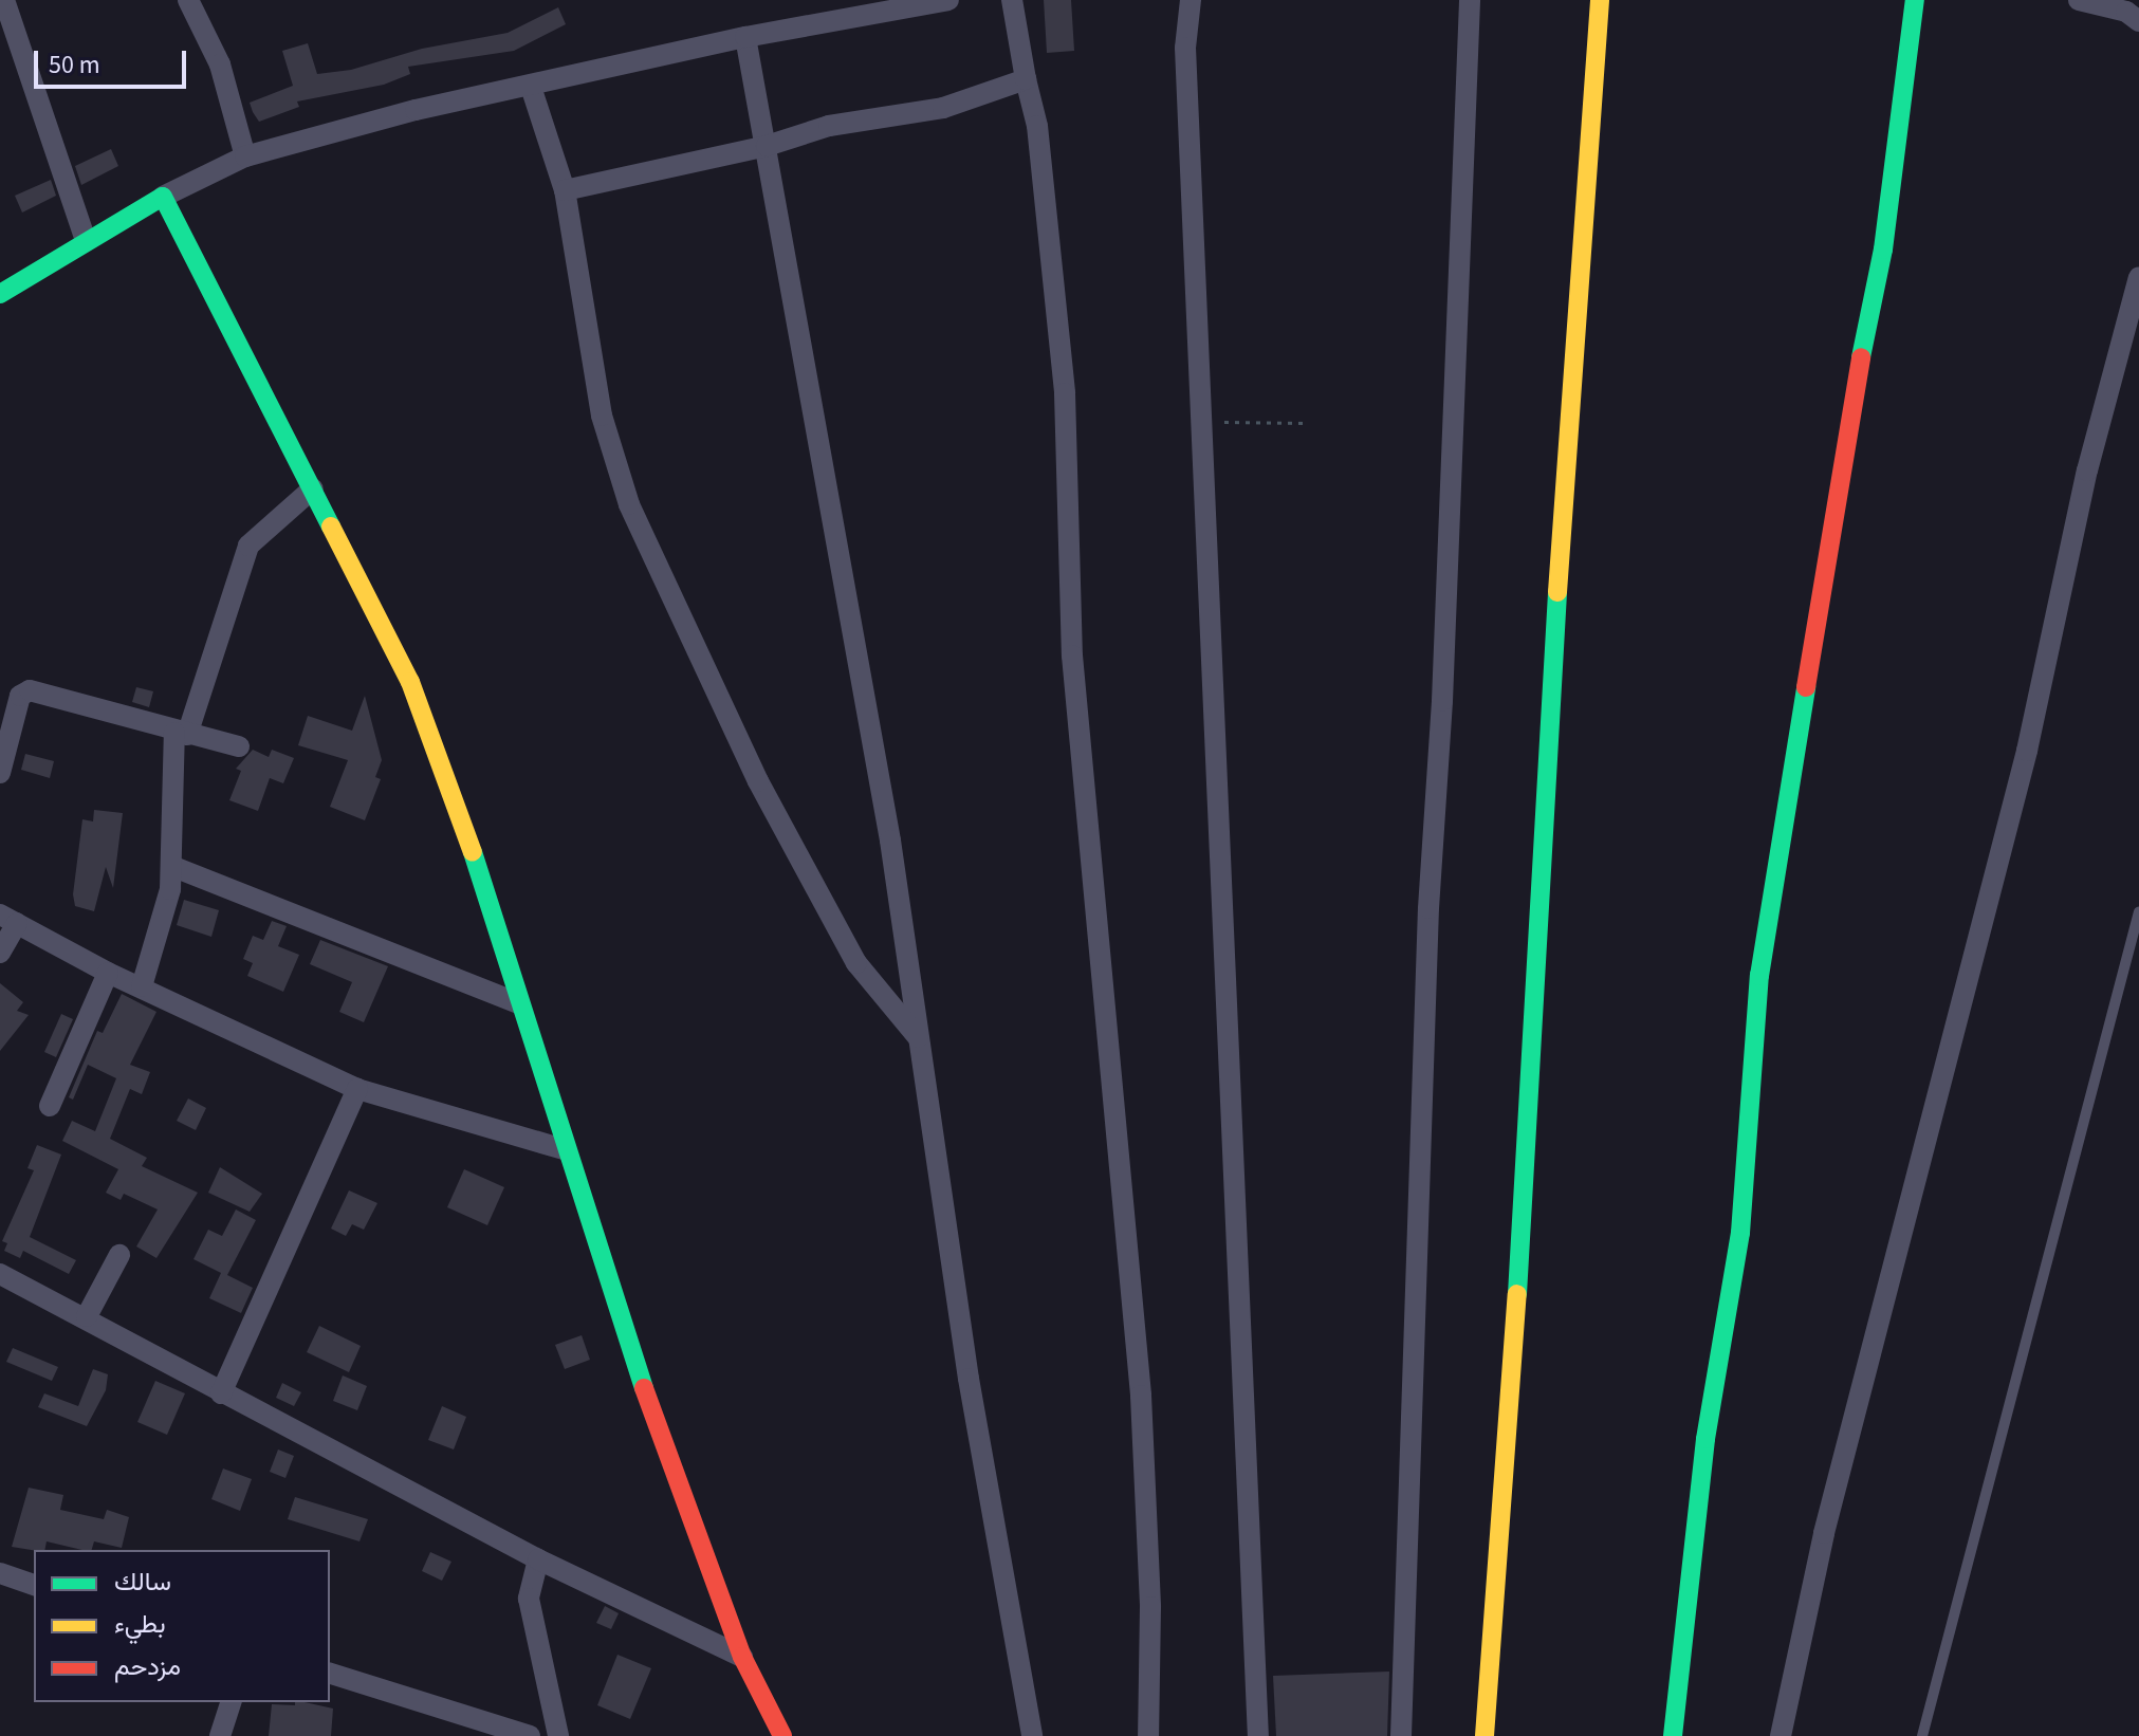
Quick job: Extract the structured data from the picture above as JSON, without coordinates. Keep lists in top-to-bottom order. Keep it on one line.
{"legend":["سالك","بطيء","مزدحم"],"scale_bar":"50 m"}
